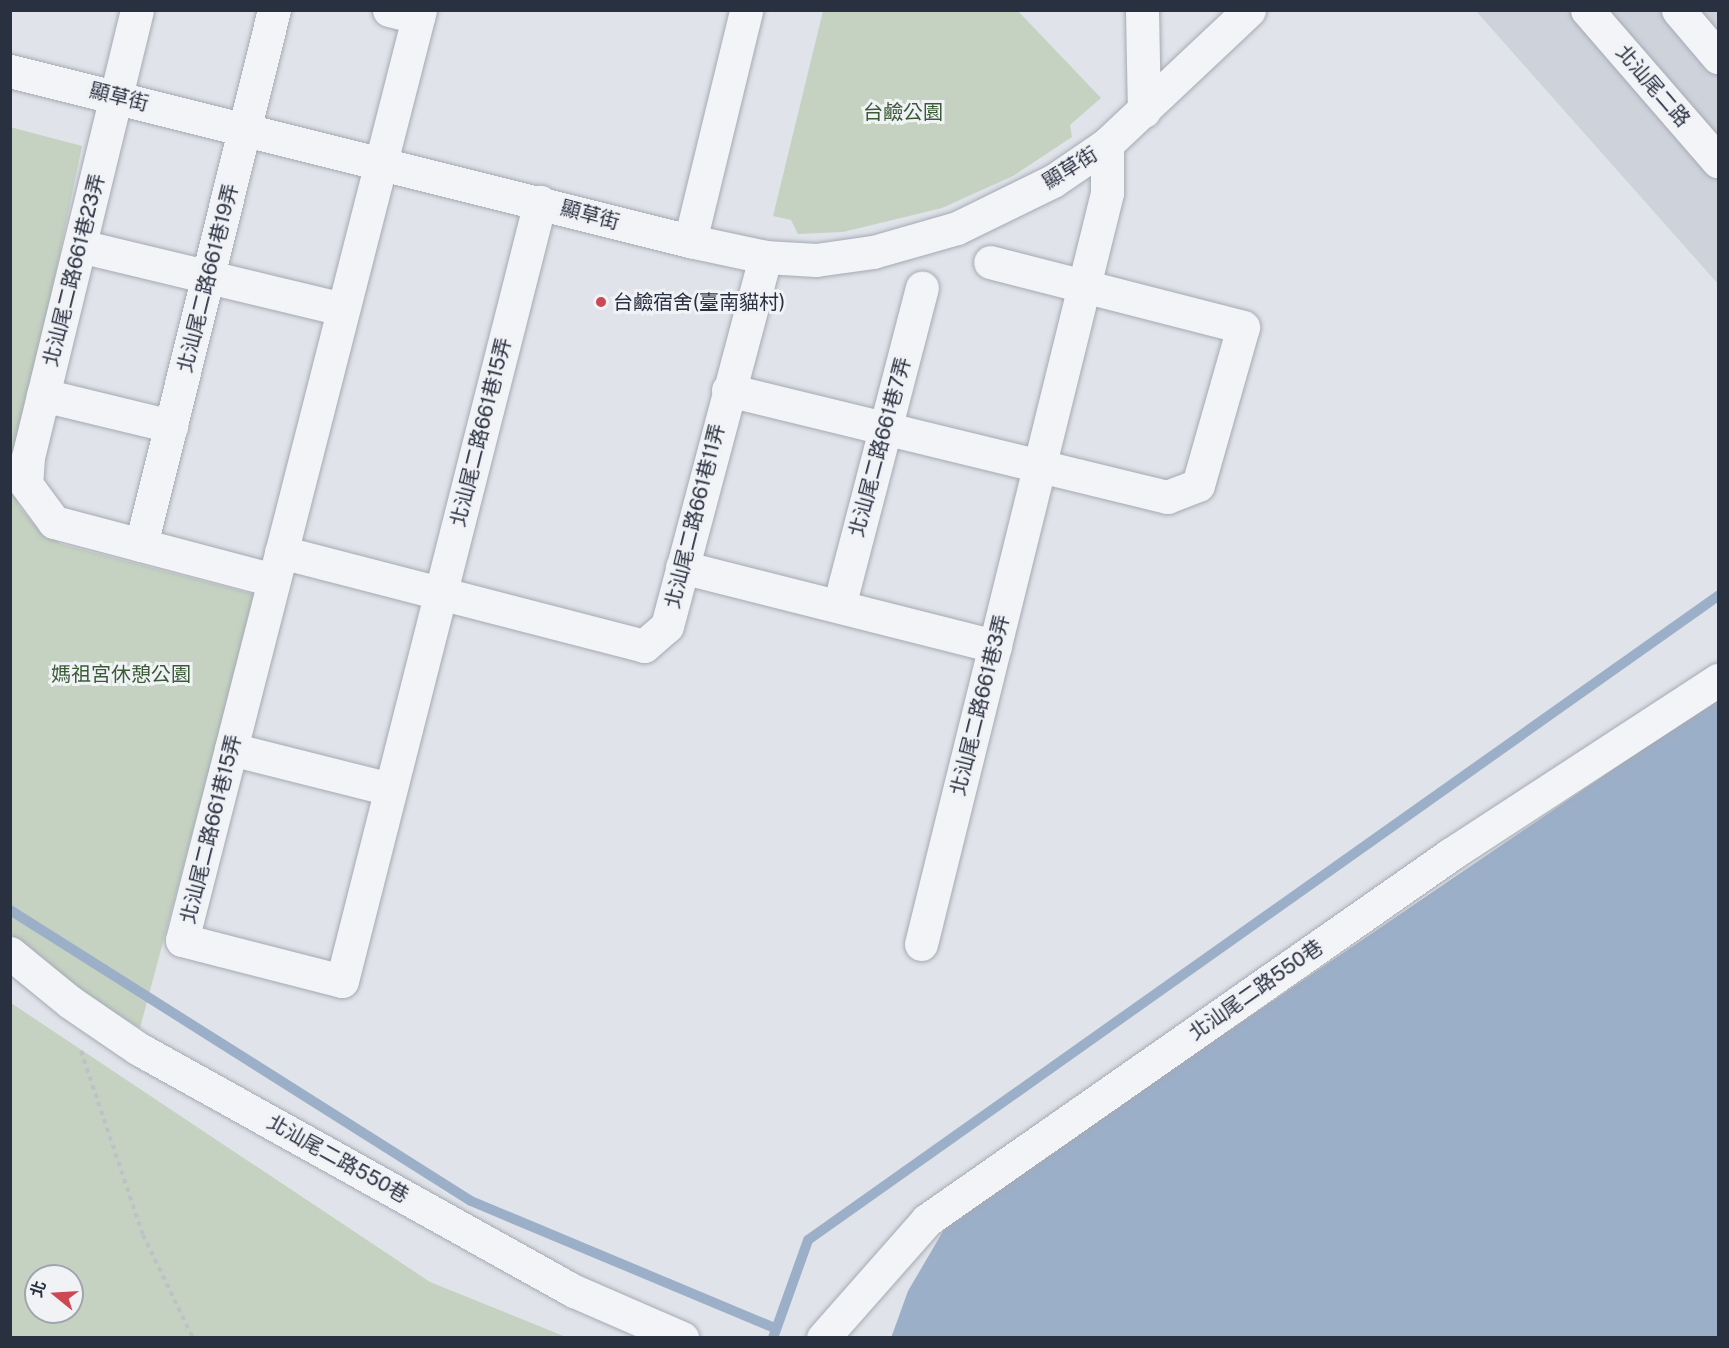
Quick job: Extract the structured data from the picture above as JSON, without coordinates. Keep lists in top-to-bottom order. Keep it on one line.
{"streets":{"street":["北汕尾二路","顯草街","北汕尾二路661巷23弄","北汕尾二路661巷19弄","北汕尾二路661巷15弄","北汕尾二路661巷7弄","北汕尾二路661巷11弄","北汕尾二路661巷3弄","北汕尾二路550巷"]},"crossings":[["顯草街","北汕尾二路661巷23弄"],["顯草街","北汕尾二路661巷19弄"],["顯草街","北汕尾二路661巷15弄"],["顯草街","北汕尾二路661巷11弄"],["顯草街","北汕尾二路661巷3弄"],["北汕尾二路661巷23弄","北汕尾二路661巷11弄"],["北汕尾二路661巷19弄","北汕尾二路661巷11弄"],["北汕尾二路661巷15弄","北汕尾二路661巷11弄"]],"parks":["台鹼公園","媽祖宮休憩公園"],"places":["台鹼宿舍(臺南貓村)"],"north":"left"}
